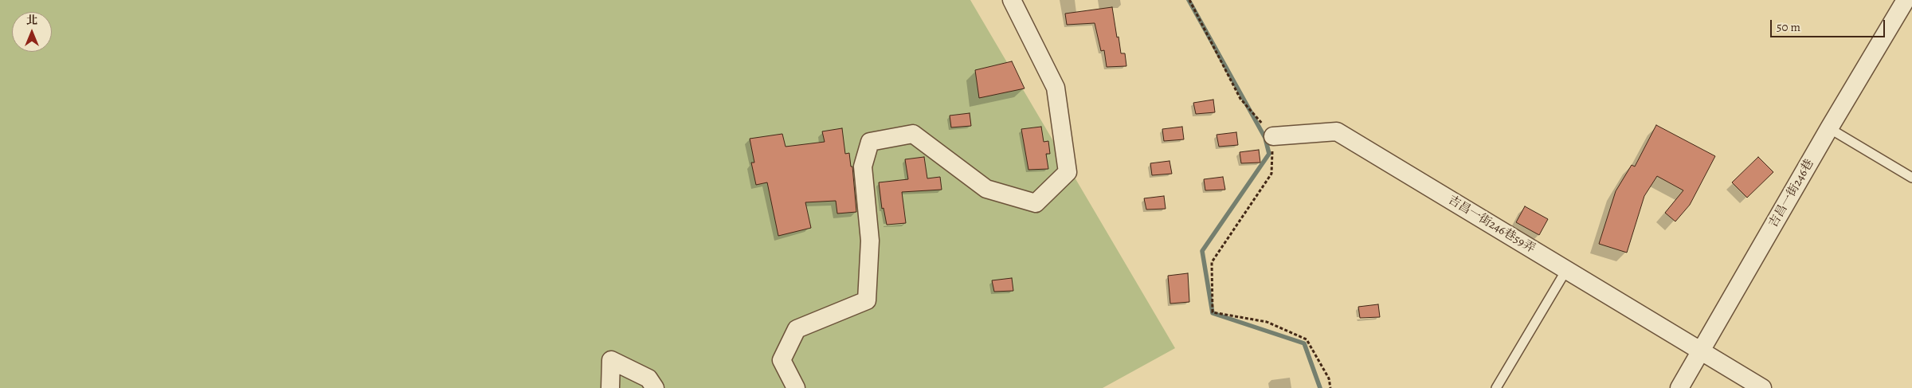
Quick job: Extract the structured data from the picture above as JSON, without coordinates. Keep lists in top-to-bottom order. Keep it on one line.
{"streets":{"street":["吉昌一街246巷","吉昌一街246巷59弄"]},"crossings":[["吉昌一街246巷","吉昌一街246巷59弄"]],"scale_bar":"50 m","north":"top"}
